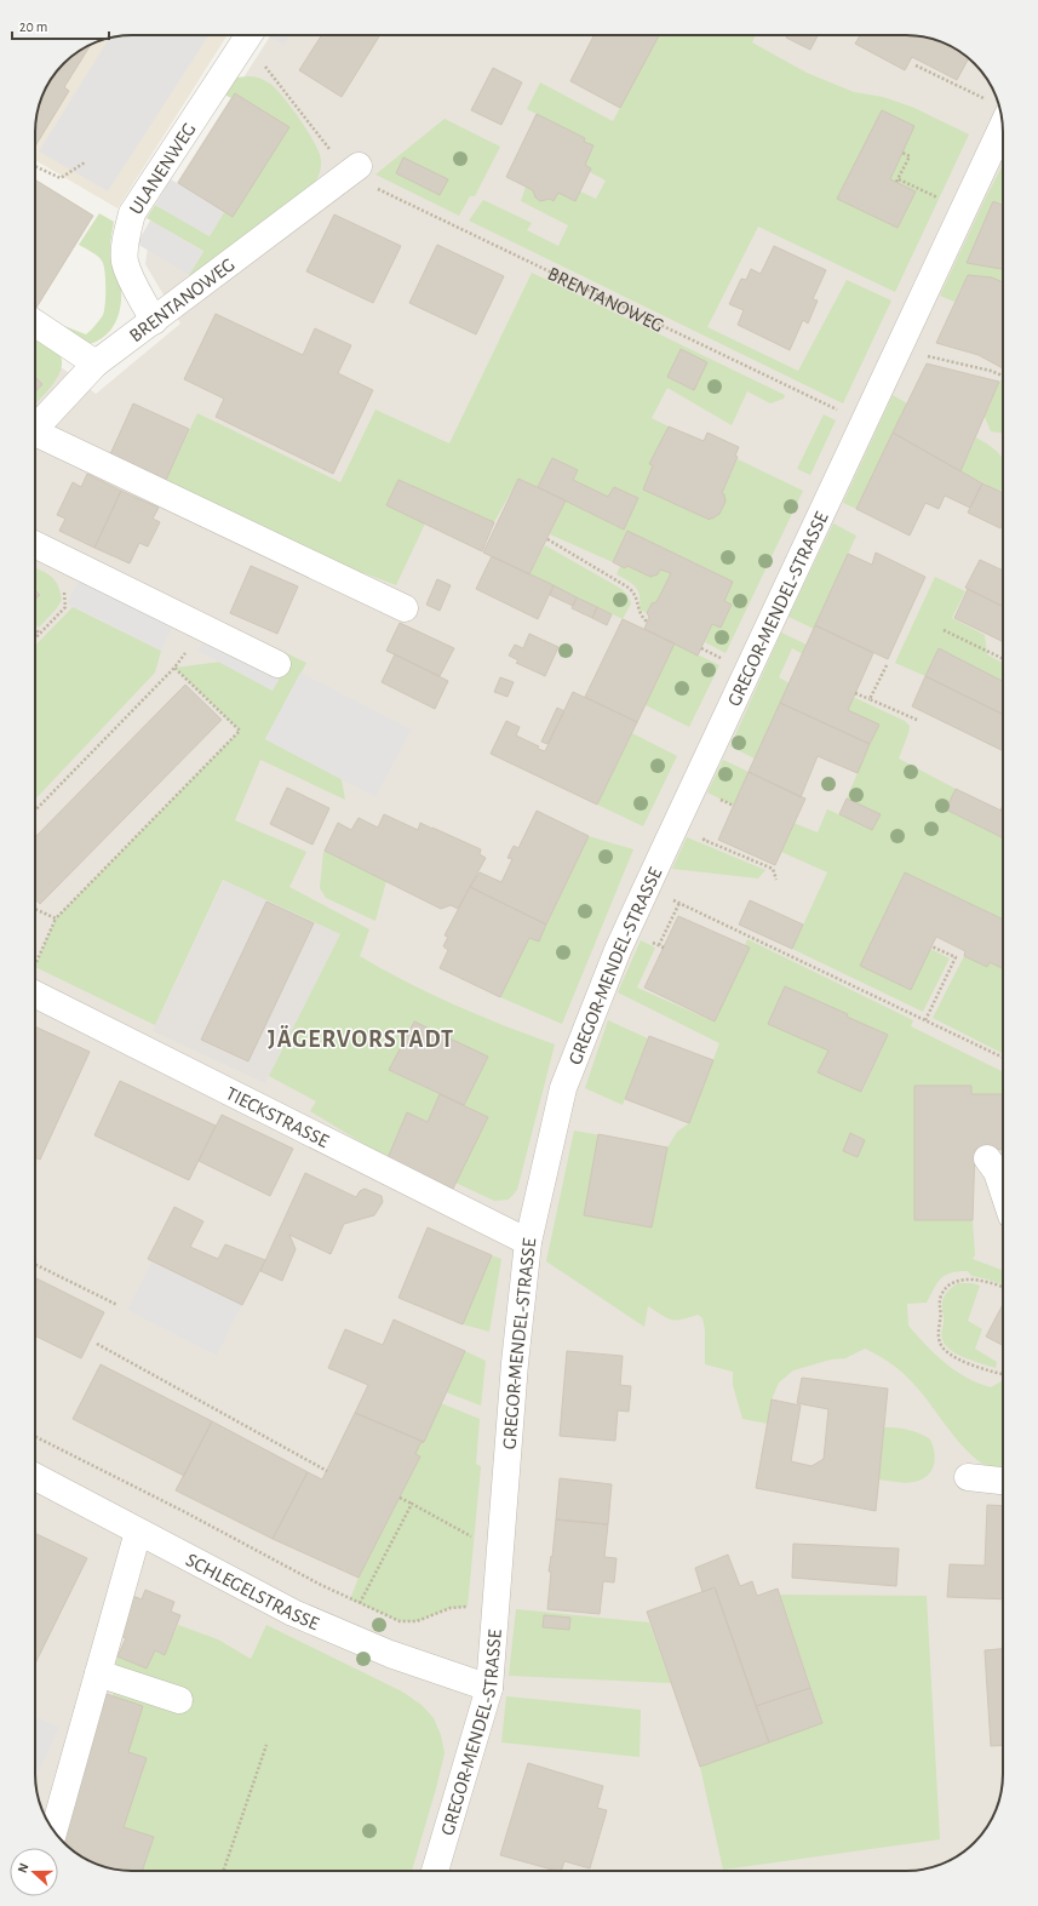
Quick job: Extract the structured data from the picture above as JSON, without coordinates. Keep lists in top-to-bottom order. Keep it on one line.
{"streets":{"street":["ULANENWEG","BRENTANOWEG","GREGOR-MENDEL-STRASSE","TIECKSTRASSE","SCHLEGELSTRASSE"]},"crossings":[["ULANENWEG","BRENTANOWEG"],["BRENTANOWEG","GREGOR-MENDEL-STRASSE"],["GREGOR-MENDEL-STRASSE","TIECKSTRASSE"],["GREGOR-MENDEL-STRASSE","SCHLEGELSTRASSE"]],"districts":["JÄGERVORSTADT"],"scale_bar":"20 m","north":"left"}
